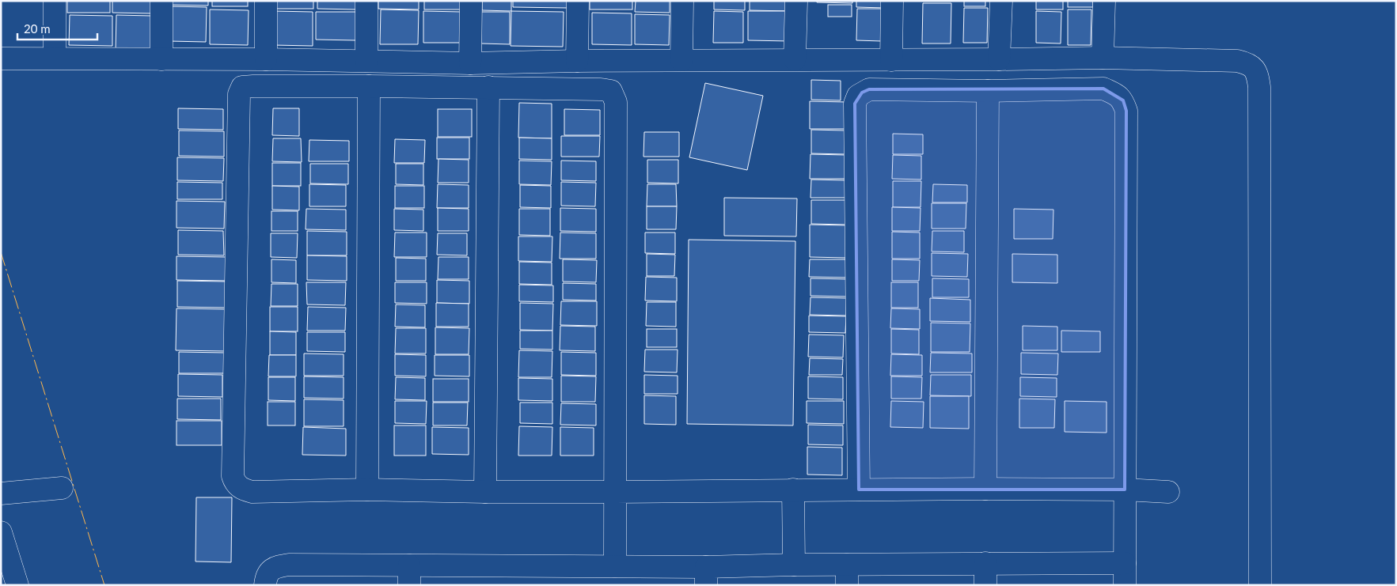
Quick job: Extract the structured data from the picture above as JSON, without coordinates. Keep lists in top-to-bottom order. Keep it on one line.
{"scale_bar":"20 m"}
